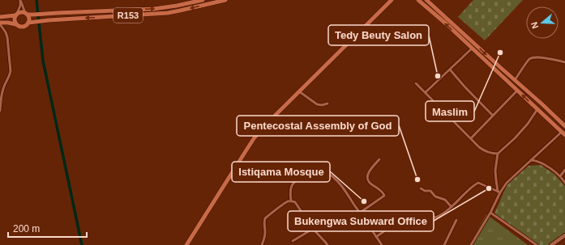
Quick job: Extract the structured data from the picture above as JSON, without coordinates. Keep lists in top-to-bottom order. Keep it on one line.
{"streets":{"main road":["R153"]},"places":["Maslim","Tedy Beuty Salon","Pentecostal Assembly of God","Bukengwa Subward Office","Istiqama Mosque"],"scale_bar":"200 m","north":"left"}
